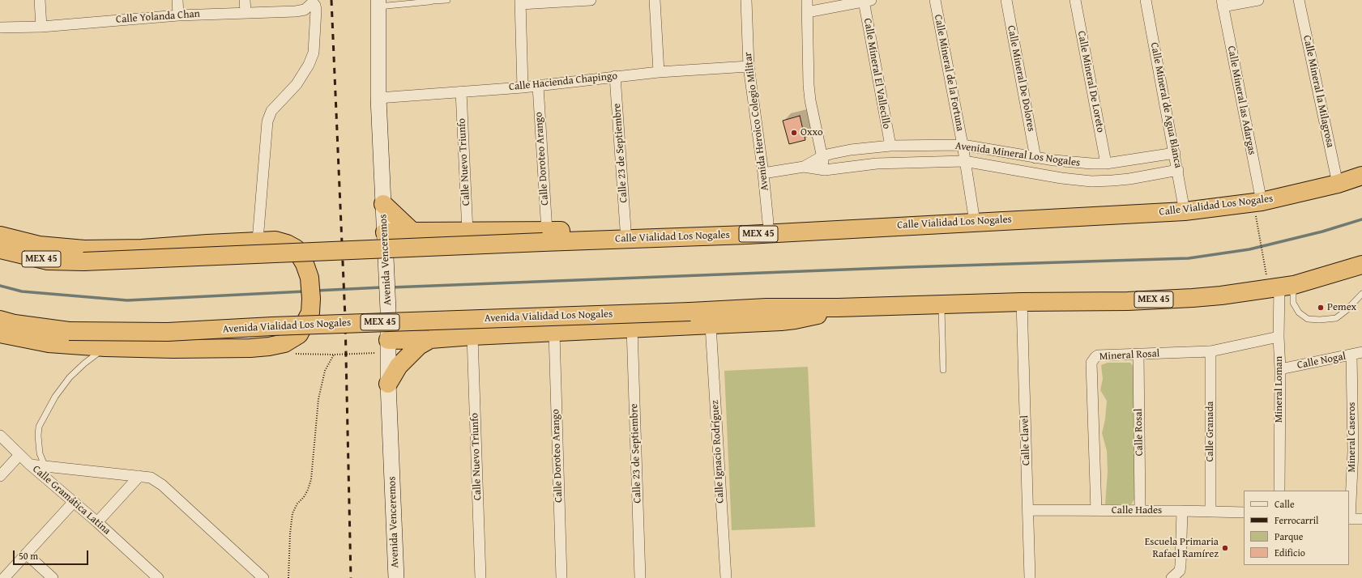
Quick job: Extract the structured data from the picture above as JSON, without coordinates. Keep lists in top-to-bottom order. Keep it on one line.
{"streets":{"highway":["Calle Vialidad Los Nogales","MEX 45","Avenida Vialidad Los Nogales"],"street":["Calle Yolanda Chan","Calle Mineral de la Fortuna","Calle Mineral El Vallecillo","Calle Mineral De Dolores","Calle Hacienda Chapingo","Calle Mineral De Loreto","Calle Mineral la Milagrosa","Calle Mineral las Adargas","Calle Mineral de Agua Blanca","Avenida Heroico Colegio Militar","Calle 23 de Septiembre","Avenida Mineral Los Nogales","Calle Doroteo Arango","Calle Nuevo Triunfo","Avenida Venceremos","Mineral Rosal","Calle Nogal","Mineral Loman","Calle Granada","Calle Rosal","Mineral Caseros","Calle Clavel","Calle Ignacio Rodríguez","Calle Gramática Latina","Calle Hades"]},"crossings":[["Calle Mineral de la Fortuna","Avenida Mineral Los Nogales"],["Calle Mineral de la Fortuna","Calle Vialidad Los Nogales"],["Calle Mineral El Vallecillo","Avenida Mineral Los Nogales"],["Calle Mineral De Dolores","Avenida Mineral Los Nogales"],["Calle Hacienda Chapingo","Avenida Heroico Colegio Militar"],["Calle Hacienda Chapingo","Calle 23 de Septiembre"],["Calle Hacienda Chapingo","Calle Doroteo Arango"],["Calle Hacienda Chapingo","Calle Nuevo Triunfo"],["Calle Hacienda Chapingo","Avenida Venceremos"],["Calle Mineral De Loreto","Avenida Mineral Los Nogales"],["Calle Mineral la Milagrosa","Calle Vialidad Los Nogales"],["Calle Mineral las Adargas","Calle Vialidad Los Nogales"],["Calle Mineral de Agua Blanca","Avenida Mineral Los Nogales"],["Calle Mineral de Agua Blanca","Calle Vialidad Los Nogales"],["Calle Doroteo Arango","Calle Vialidad Los Nogales"],["Calle Doroteo Arango","MEX 45"],["Calle Vialidad Los Nogales","MEX 45"],["MEX 45","Avenida Vialidad Los Nogales"],["MEX 45","Mineral Loman"],["MEX 45","Calle Clavel"],["Mineral Rosal","Mineral Loman"],["Mineral Rosal","Calle Granada"],["Mineral Rosal","Calle Rosal"],["Mineral Rosal","Calle Hades"],["Calle Nogal","Mineral Loman"],["Calle Nogal","Mineral Caseros"],["Calle Granada","Calle Hades"],["Calle Rosal","Calle Hades"],["Calle Clavel","Calle Hades"]],"places":["Oxxo","Pemex","Escuela Primaria Rafael Ramírez"],"legend":["Calle","Ferrocarril","Parque","Edificio"],"scale_bar":"50 m"}
